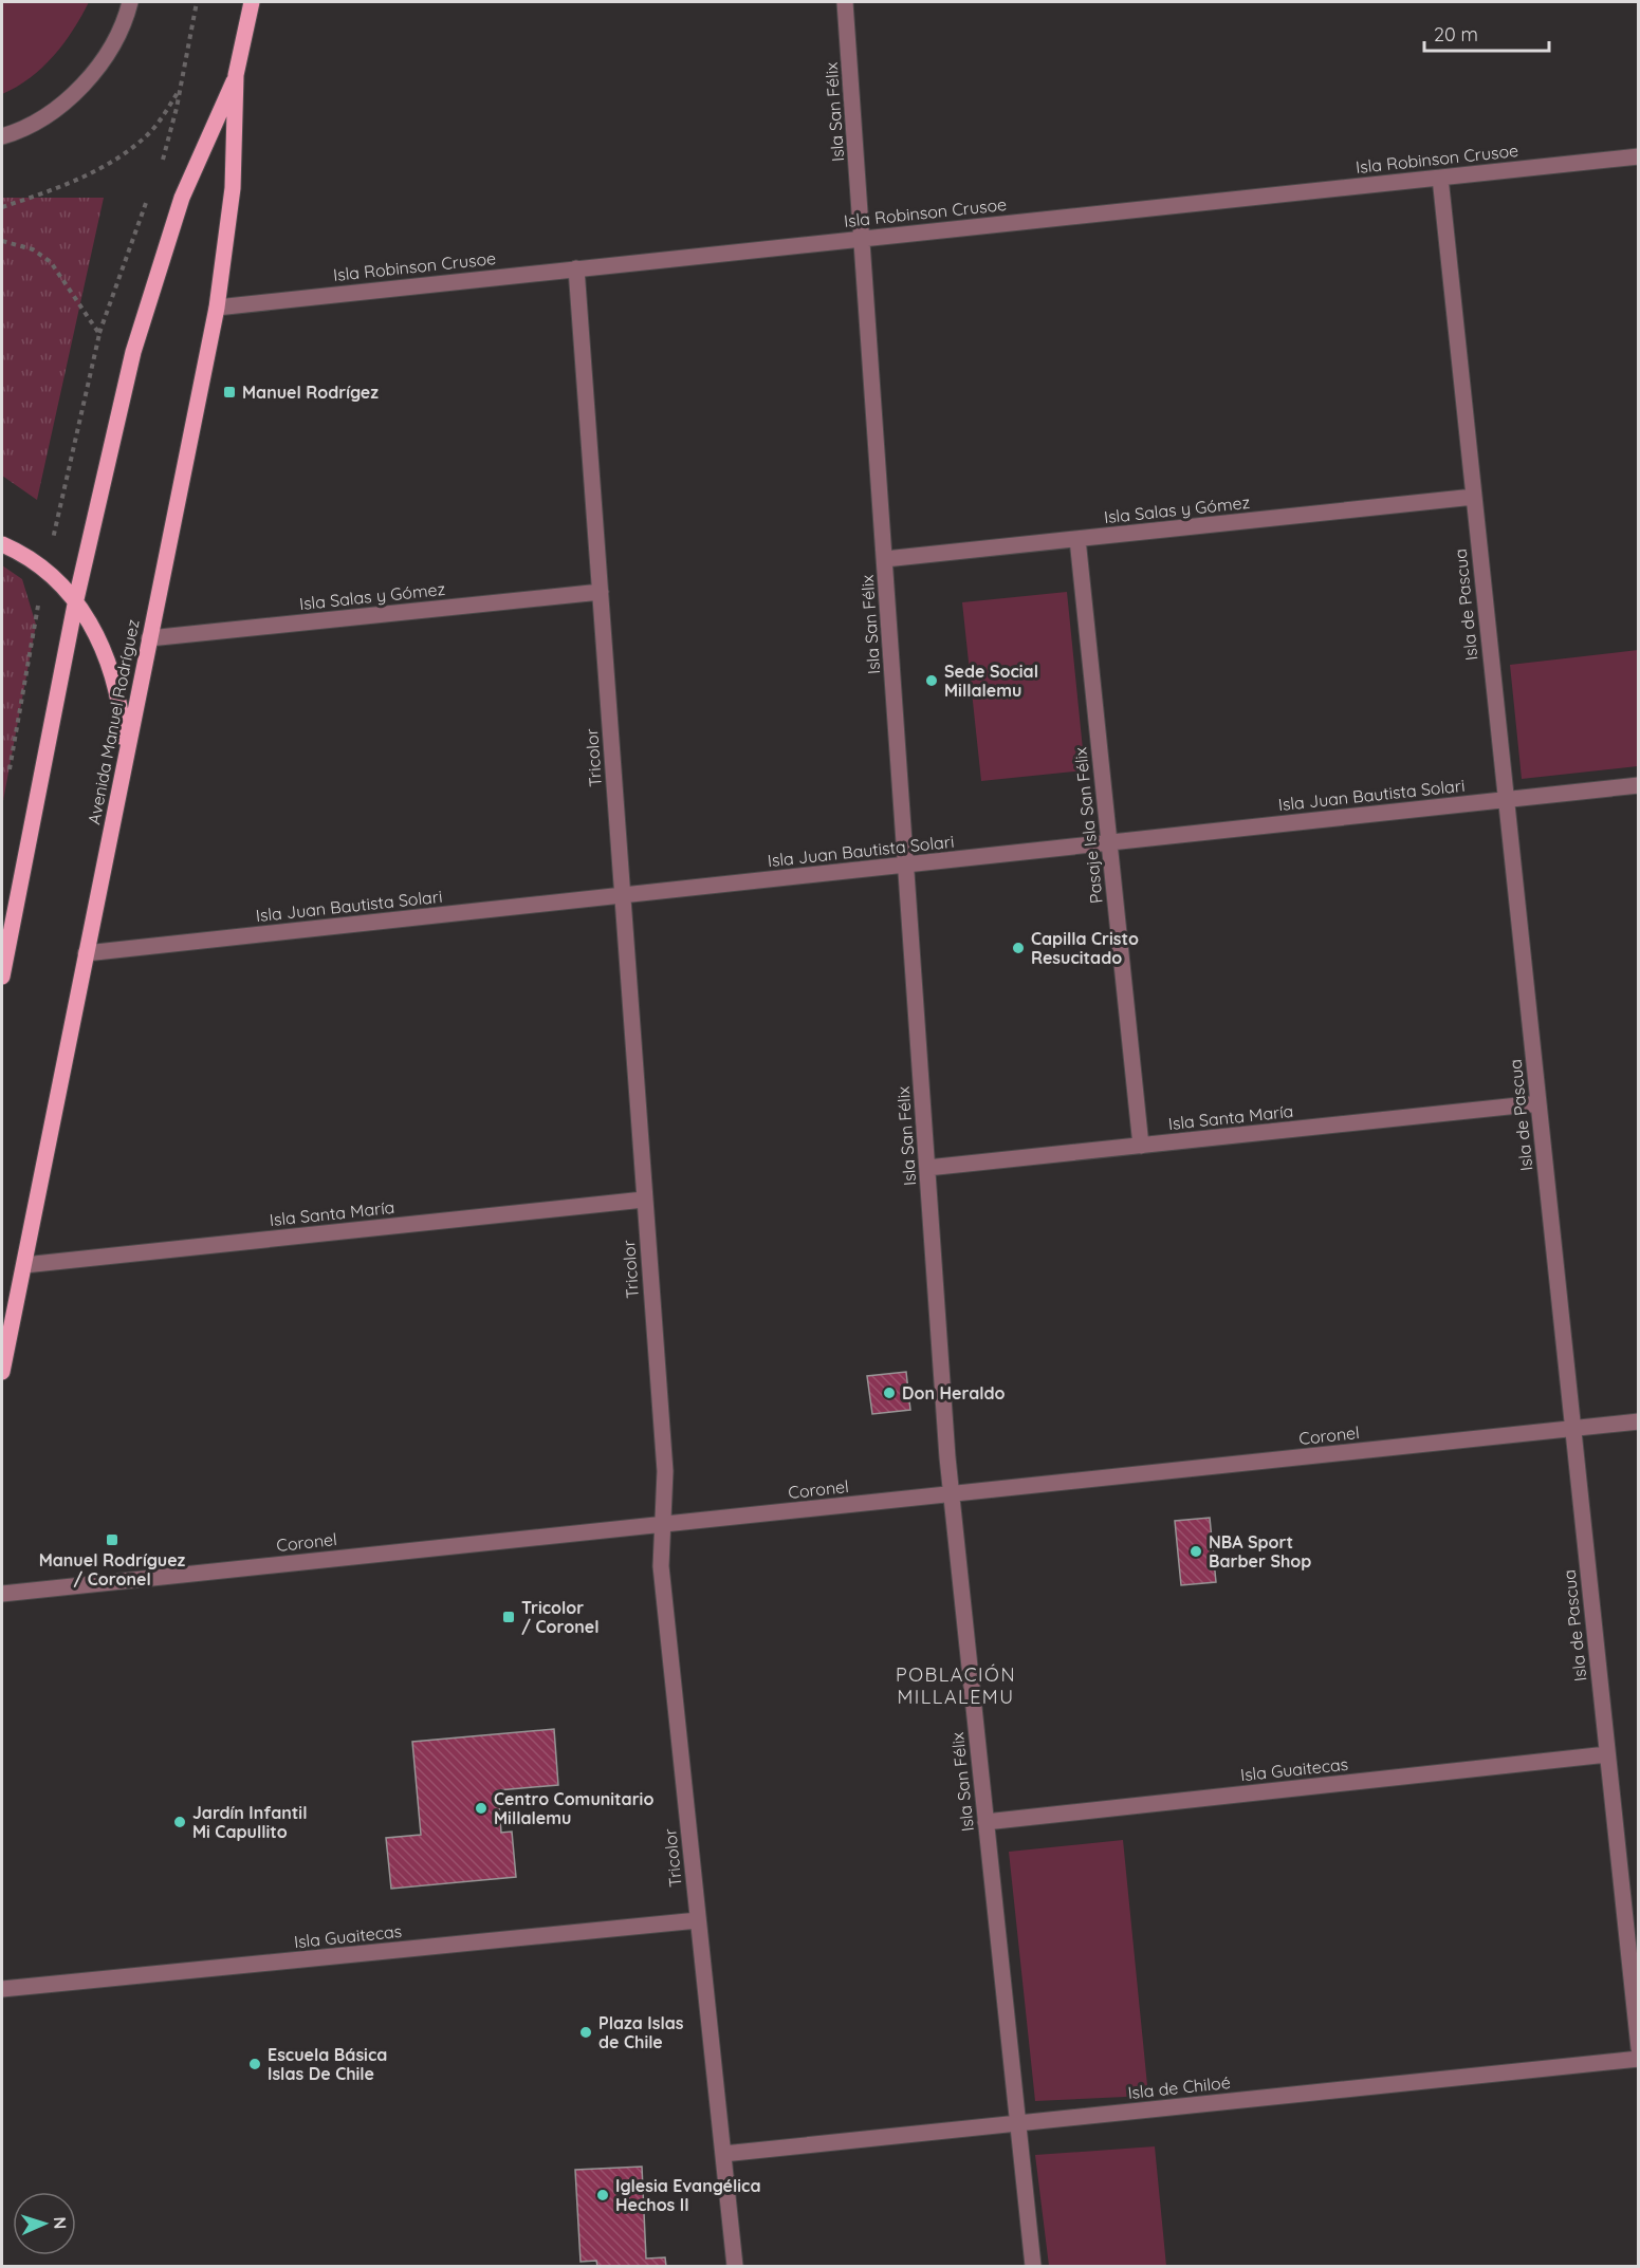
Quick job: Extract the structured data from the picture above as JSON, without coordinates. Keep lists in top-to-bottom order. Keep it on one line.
{"streets":{"main road":["Avenida Manuel Rodríguez"],"street":["Isla San Félix","Isla Robinson Crusoe","Isla Salas y Gómez","Isla de Pascua","Tricolor","Isla Juan Bautista Solari","Pasaje Isla San Félix","Isla Santa María","Coronel","Isla Guaitecas","Isla de Chiloé"]},"crossings":[["Isla San Félix","Isla Robinson Crusoe"],["Isla San Félix","Isla Salas y Gómez"],["Isla San Félix","Isla Juan Bautista Solari"],["Isla San Félix","Isla Santa María"],["Isla San Félix","Coronel"],["Isla San Félix","Isla Guaitecas"],["Isla San Félix","Isla de Chiloé"],["Isla Robinson Crusoe","Isla de Pascua"],["Isla Robinson Crusoe","Avenida Manuel Rodríguez"],["Isla Robinson Crusoe","Tricolor"],["Isla Salas y Gómez","Isla de Pascua"],["Isla Salas y Gómez","Avenida Manuel Rodríguez"],["Isla Salas y Gómez","Tricolor"],["Isla Salas y Gómez","Pasaje Isla San Félix"],["Isla de Pascua","Isla Juan Bautista Solari"],["Isla de Pascua","Isla Santa María"],["Isla de Pascua","Coronel"],["Isla de Pascua","Isla Guaitecas"],["Avenida Manuel Rodríguez","Isla Juan Bautista Solari"],["Avenida Manuel Rodríguez","Isla Santa María"],["Tricolor","Isla Juan Bautista Solari"],["Tricolor","Isla Santa María"],["Tricolor","Coronel"],["Tricolor","Isla Guaitecas"],["Tricolor","Isla de Chiloé"],["Isla Juan Bautista Solari","Pasaje Isla San Félix"],["Pasaje Isla San Félix","Isla Santa María"]],"districts":["POBLACIÓN MILLALEMU"],"places":{"transit":["Manuel Rodrígez","Manuel Rodríguez / Coronel","Tricolor / Coronel"],"other":["Sede Social Millalemu","Capilla Cristo Resucitado","Don Heraldo","NBA Sport Barber Shop","Centro Comunitario Millalemu","Jardín Infantil Mi Capullito","Plaza Islas de Chile","Escuela Básica Islas De Chile","Iglesia Evangélica Hechos II"]},"scale_bar":"20 m","north":"right"}
